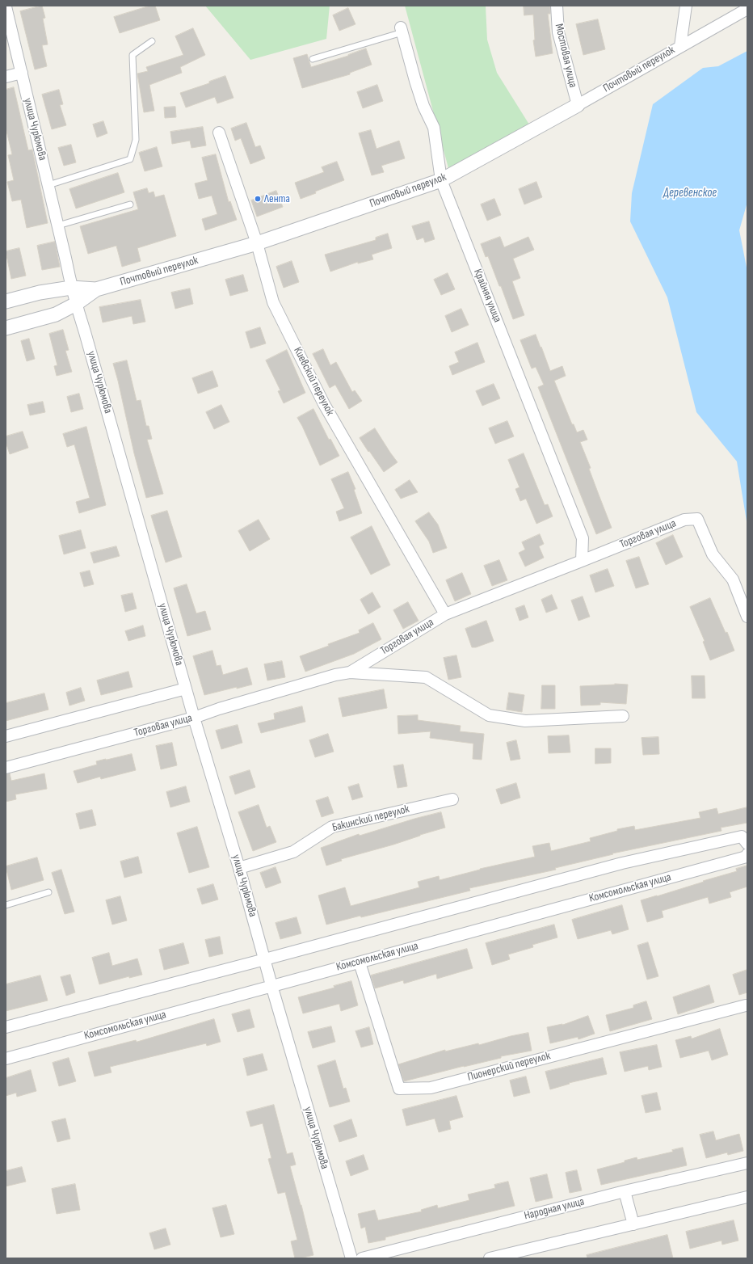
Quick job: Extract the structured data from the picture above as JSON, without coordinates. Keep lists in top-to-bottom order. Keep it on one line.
{"streets":{"street":["Мостовая улица","Почтовый переулок","улица Чурюмова","Крайняя улица","Киевский переулок","Торговая улица","Бакинский переулок","Комсомольская улица","Пионерский переулок","Народная улица"]},"crossings":[["Мостовая улица","Почтовый переулок"],["Почтовый переулок","улица Чурюмова"],["Почтовый переулок","Крайняя улица"],["Почтовый переулок","Киевский переулок"],["улица Чурюмова","Торговая улица"],["улица Чурюмова","Бакинский переулок"],["улица Чурюмова","Комсомольская улица"],["Крайняя улица","Торговая улица"],["Киевский переулок","Торговая улица"],["Комсомольская улица","Пионерский переулок"]],"water":["Деревенское"],"places":["Лента"]}
